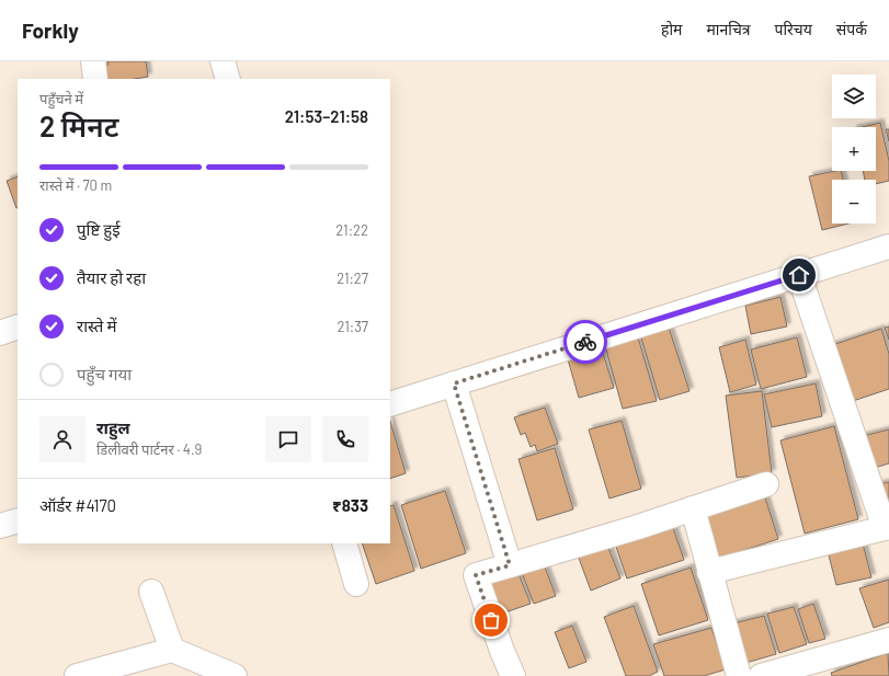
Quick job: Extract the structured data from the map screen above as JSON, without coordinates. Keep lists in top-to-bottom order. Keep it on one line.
{"page":{"header":"Forkly","nav":["होम","मानचित्र","परिचय","संपर्क"],"map_buttons":["+","−"],"heading":["2 मिनट","पहुँचने में","21:53–21:58"],"panel":["राहुल","डिलीवरी पार्टनर · 4.9","ऑर्डर #4170","₹833"],"bar":"रास्ते में · 70 m","list":[["पुष्टि हुई","21:22"],["तैयार हो रहा","21:27"],["रास्ते में","21:37"],"पहुँच गया"]}}
